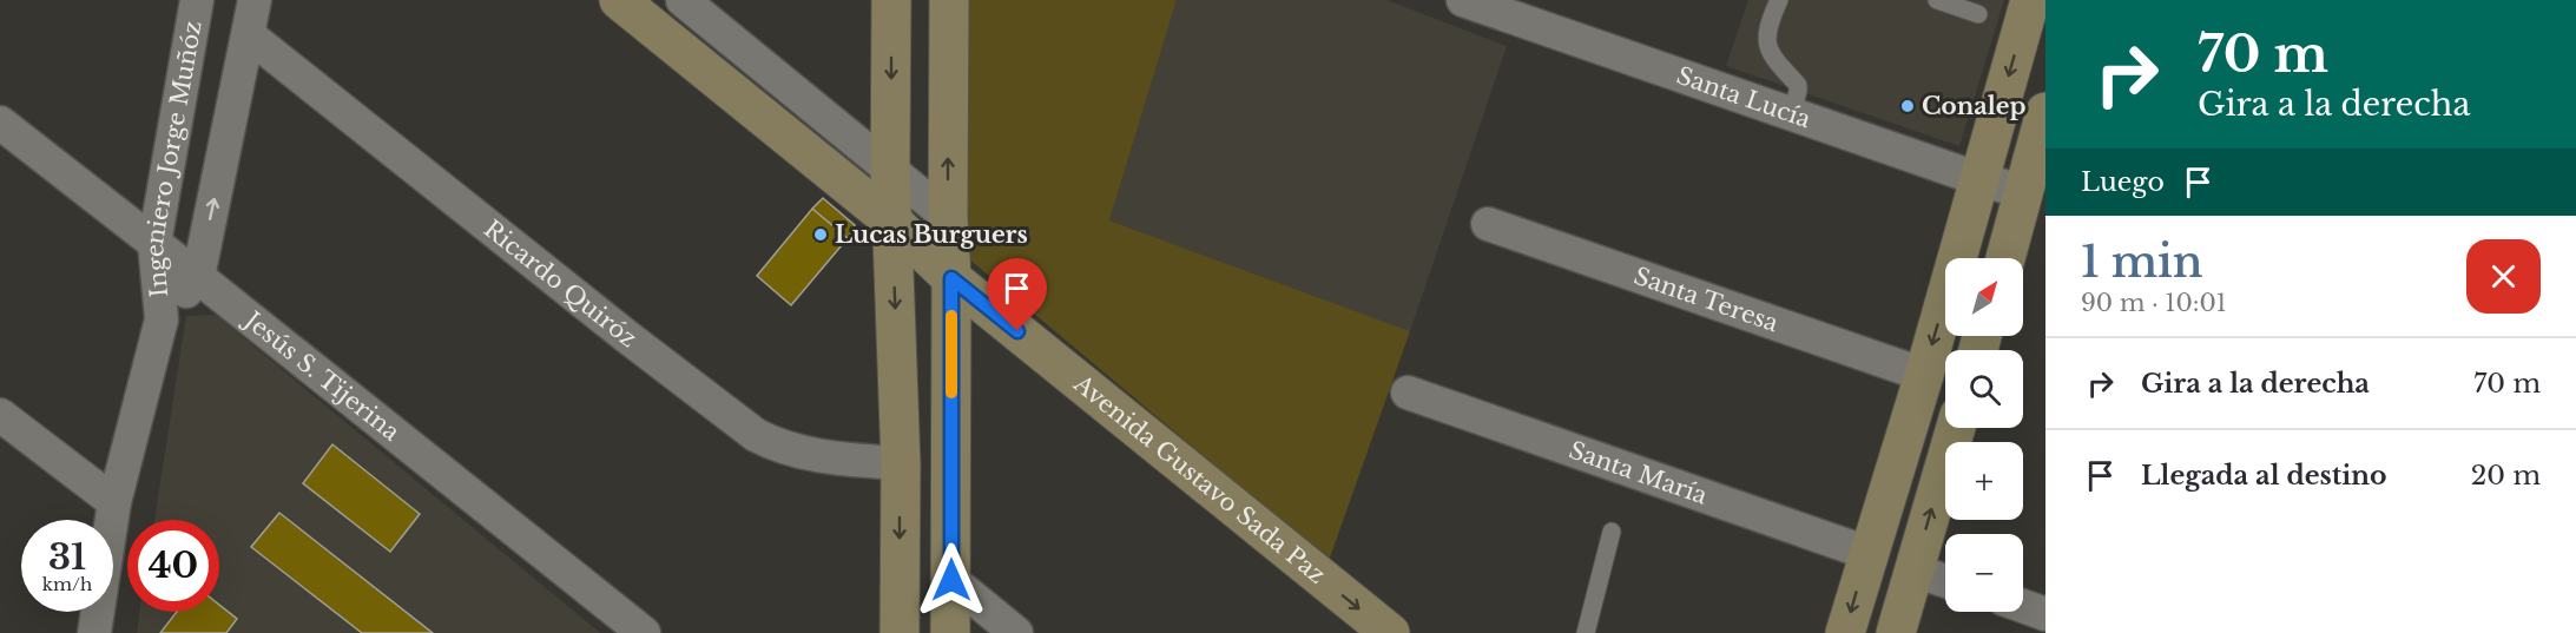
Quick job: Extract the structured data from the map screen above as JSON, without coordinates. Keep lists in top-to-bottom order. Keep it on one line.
{"streets":{"street":["Santa Lucía","Ingeniero Jorge Muñóz","Ricardo Quiróz","Santa Teresa","Jesús S. Tijerina","Santa María","Avenida Gustavo Sada Paz"]},"crossings":[["Ingeniero Jorge Muñóz","Ricardo Quiróz"],["Ingeniero Jorge Muñóz","Jesús S. Tijerina"]],"one_way":["Avenida Gustavo Sada Paz"],"places":["Conalep","Lucas Burguers"],"north":"top right","page":{"turn":["70 m","Gira a la derecha"],"then":"Luego","heading":["1 min","90 m · 10:01"],"map_buttons":["+","−"],"list":[{"name":"Gira a la derecha","value":"70 m"},{"name":"Llegada al destino","value":"20 m"}],"speed":"31 km/h","limit":"40"}}
